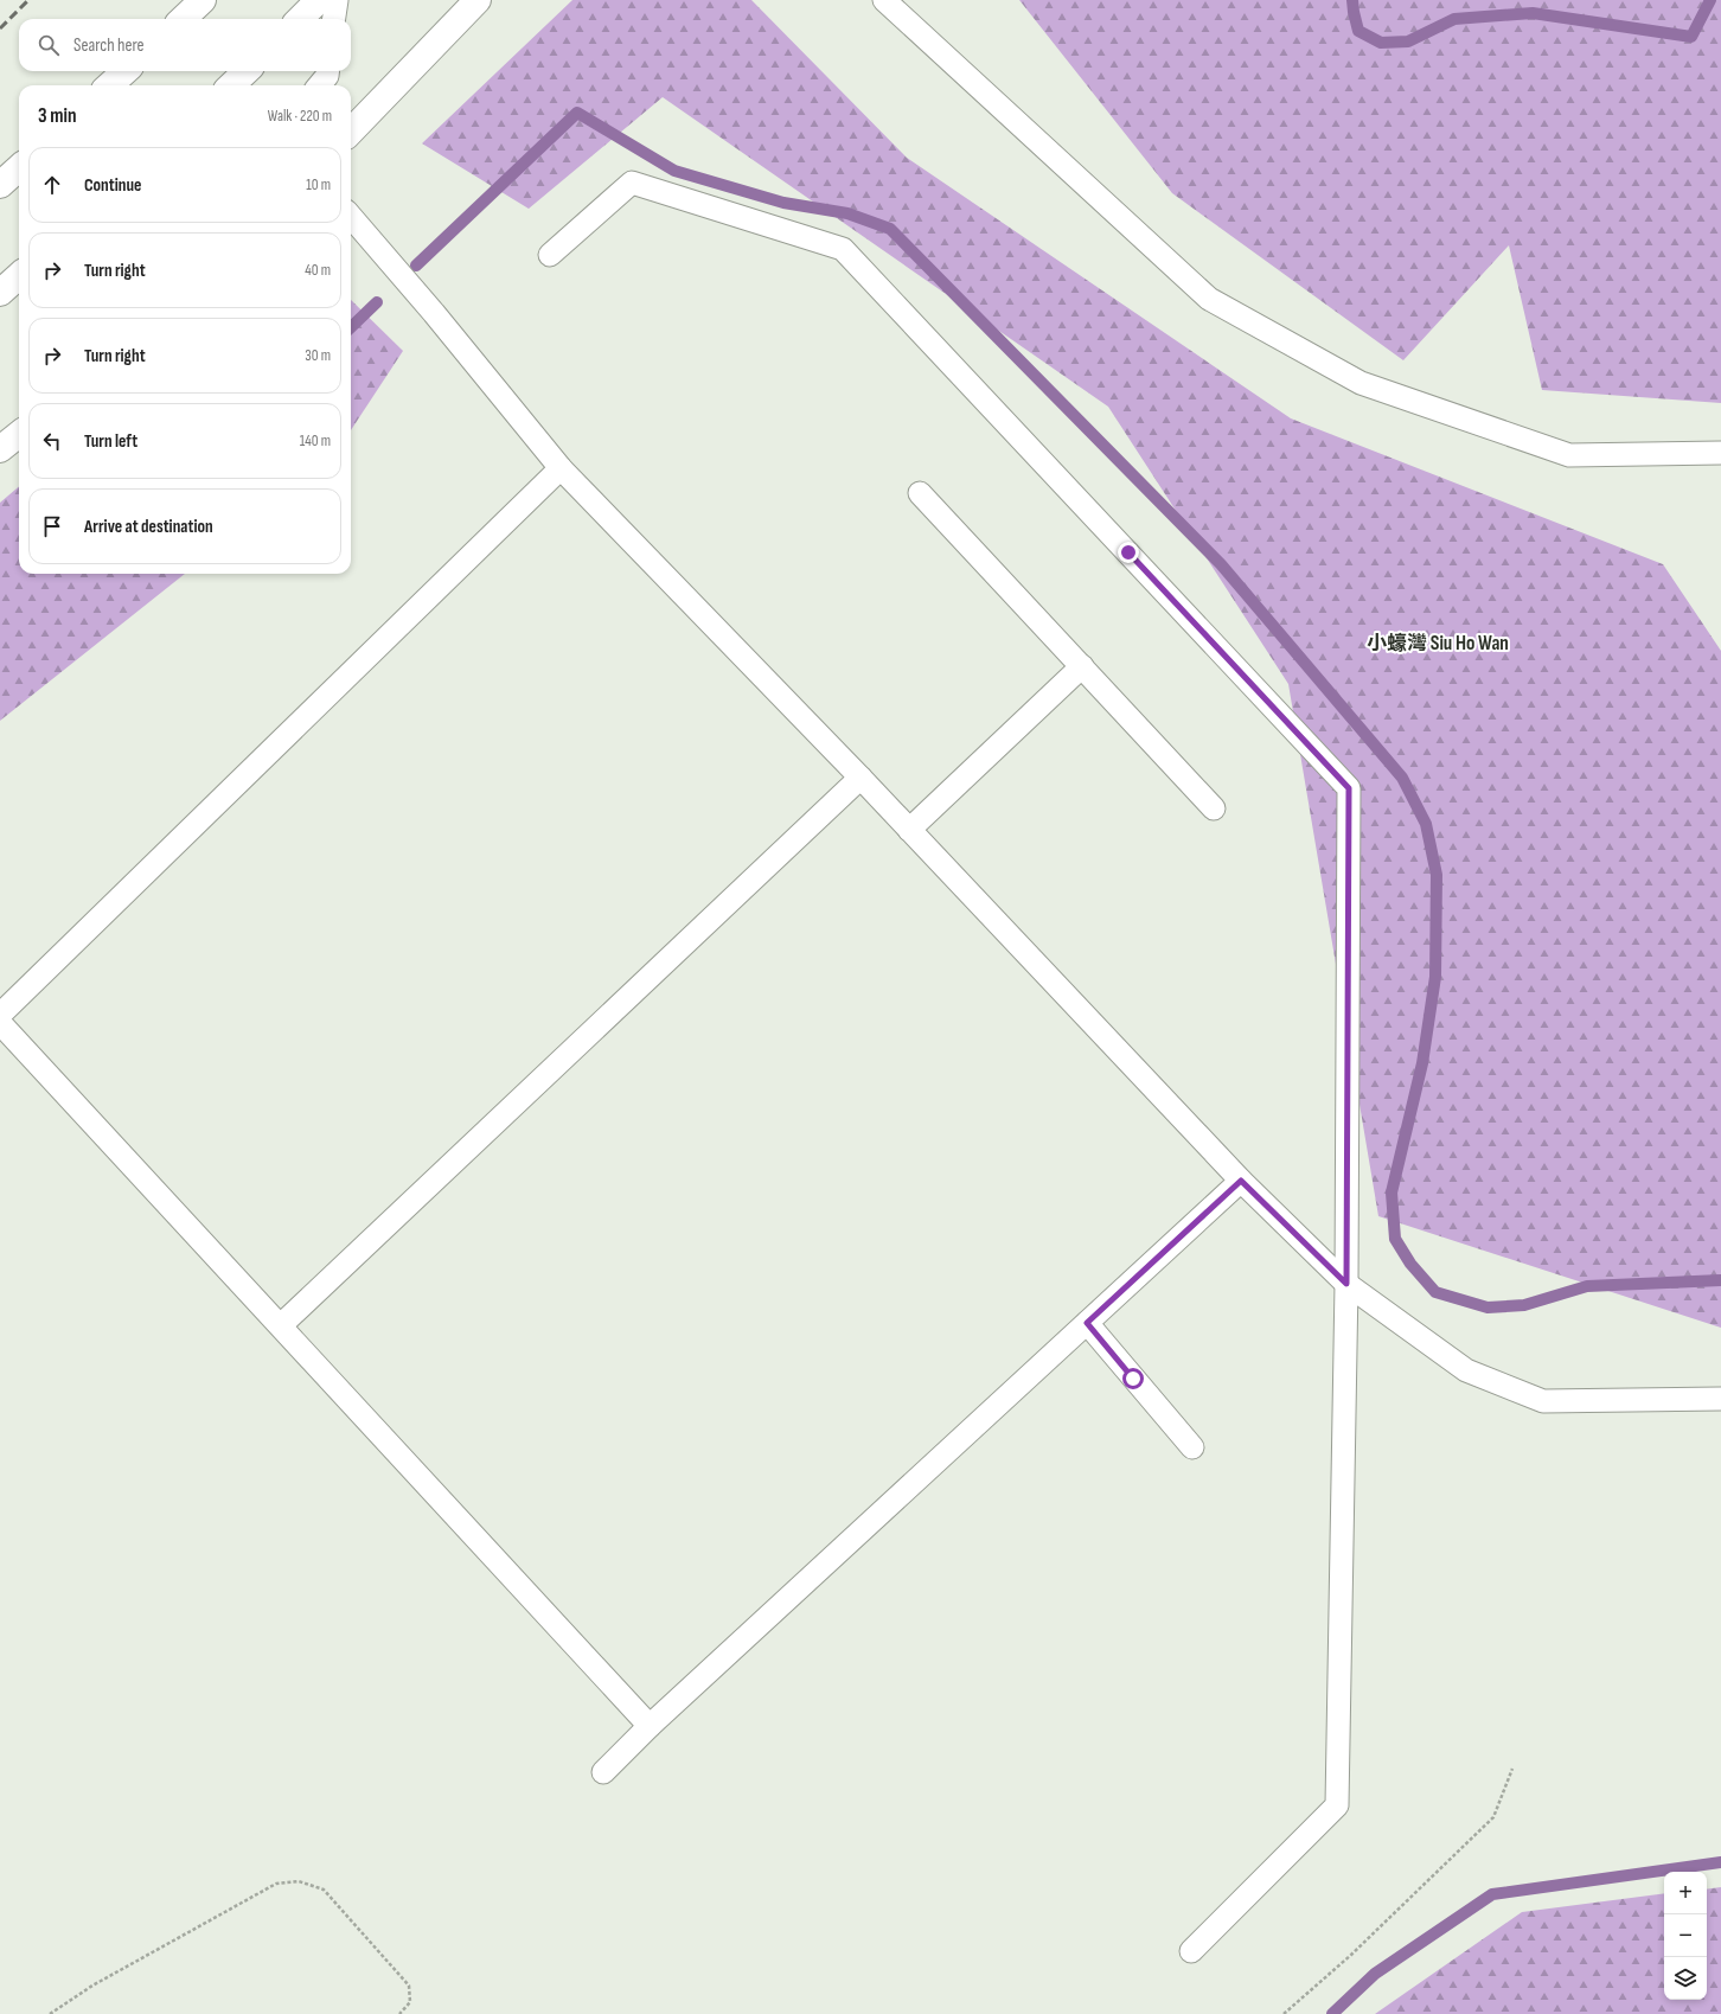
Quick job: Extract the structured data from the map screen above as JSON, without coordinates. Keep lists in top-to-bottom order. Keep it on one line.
{"districts":["小蠔灣 Siu Ho Wan"],"page":{"search":"Search here","heading":["3 min","Walk · 220 m"],"list":[["Continue","10 m"],["Turn right","40 m"],["Turn right","30 m"],["Turn left","140 m"],"Arrive at destination"],"map_buttons":["+","−"]}}
